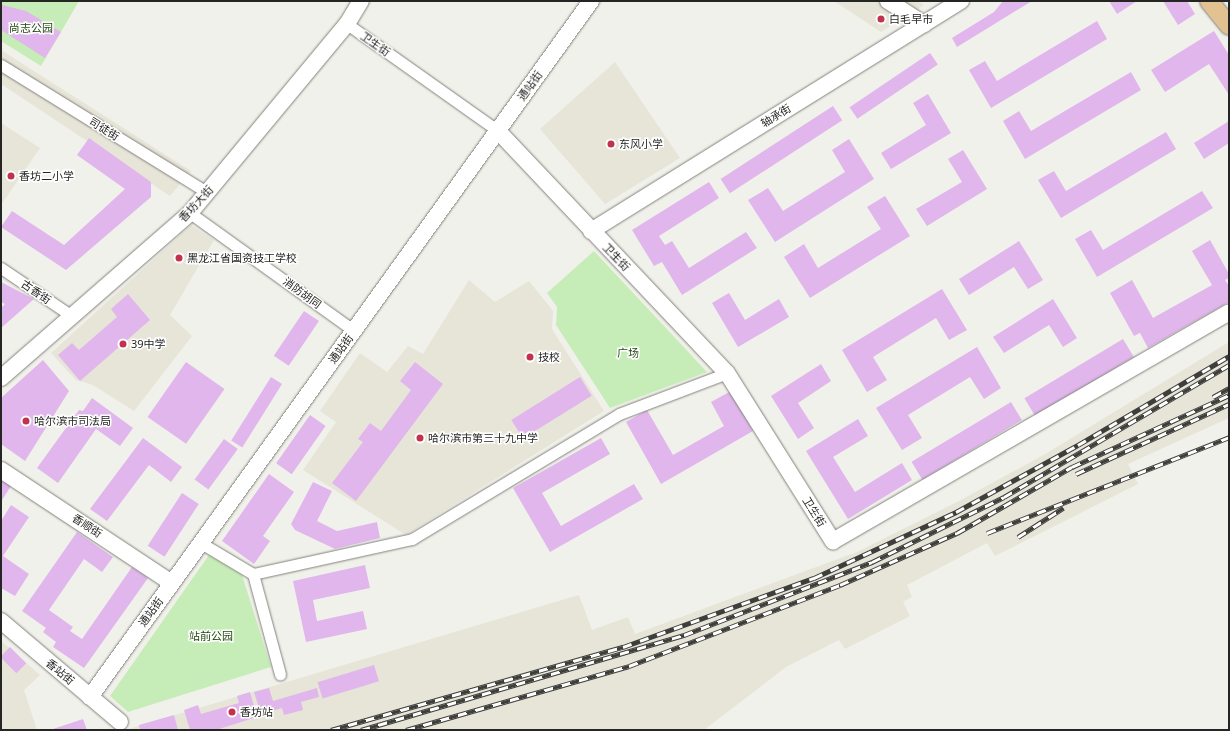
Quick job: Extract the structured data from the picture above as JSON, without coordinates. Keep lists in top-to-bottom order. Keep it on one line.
{"streets":{"street":["卫生街","通站街","轴承街","司徒街","香坊大街","古香街","消防胡同","香顺街","香站街"]},"crossings":[["卫生街","通站街"],["卫生街","轴承街"],["卫生街","香坊大街"],["通站街","消防胡同"],["通站街","香顺街"],["通站街","香站街"],["司徒街","香坊大街"],["香坊大街","古香街"],["香坊大街","消防胡同"]],"parks":["尚志公园","广场","站前公园"],"places":["白毛早市","东风小学","香坊二小学","黑龙江省国资技工学校","39中学","技校","哈尔滨市司法局","哈尔滨市第三十九中学","香坊站"]}
